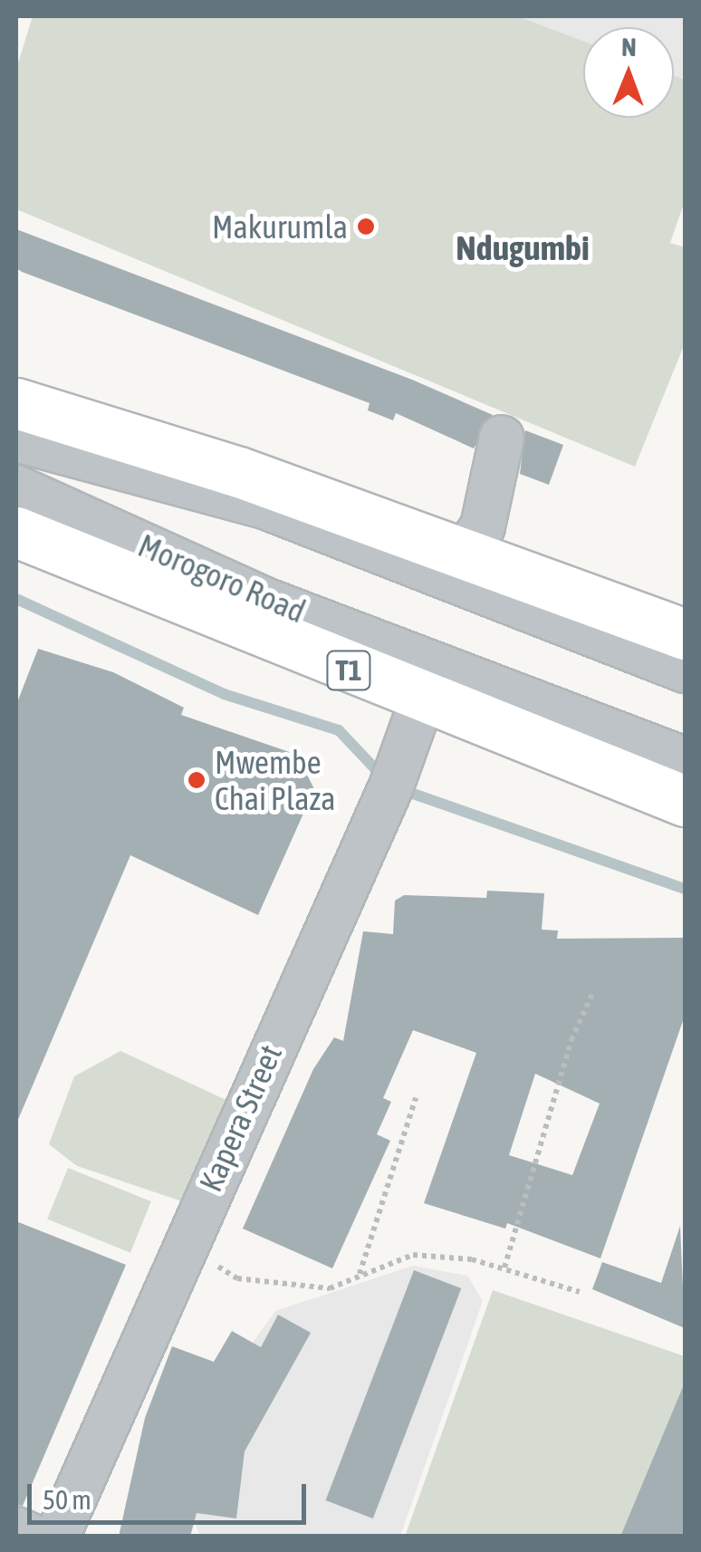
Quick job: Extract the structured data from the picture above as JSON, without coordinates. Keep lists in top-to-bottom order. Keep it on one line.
{"streets":{"highway":["Morogoro Road","T1"],"street":["Kapera Street"]},"crossings":[["Morogoro Road","Kapera Street"]],"districts":["Ndugumbi"],"places":["Makurumla","Mwembe Chai Plaza"],"scale_bar":"50 m","north":"top"}
